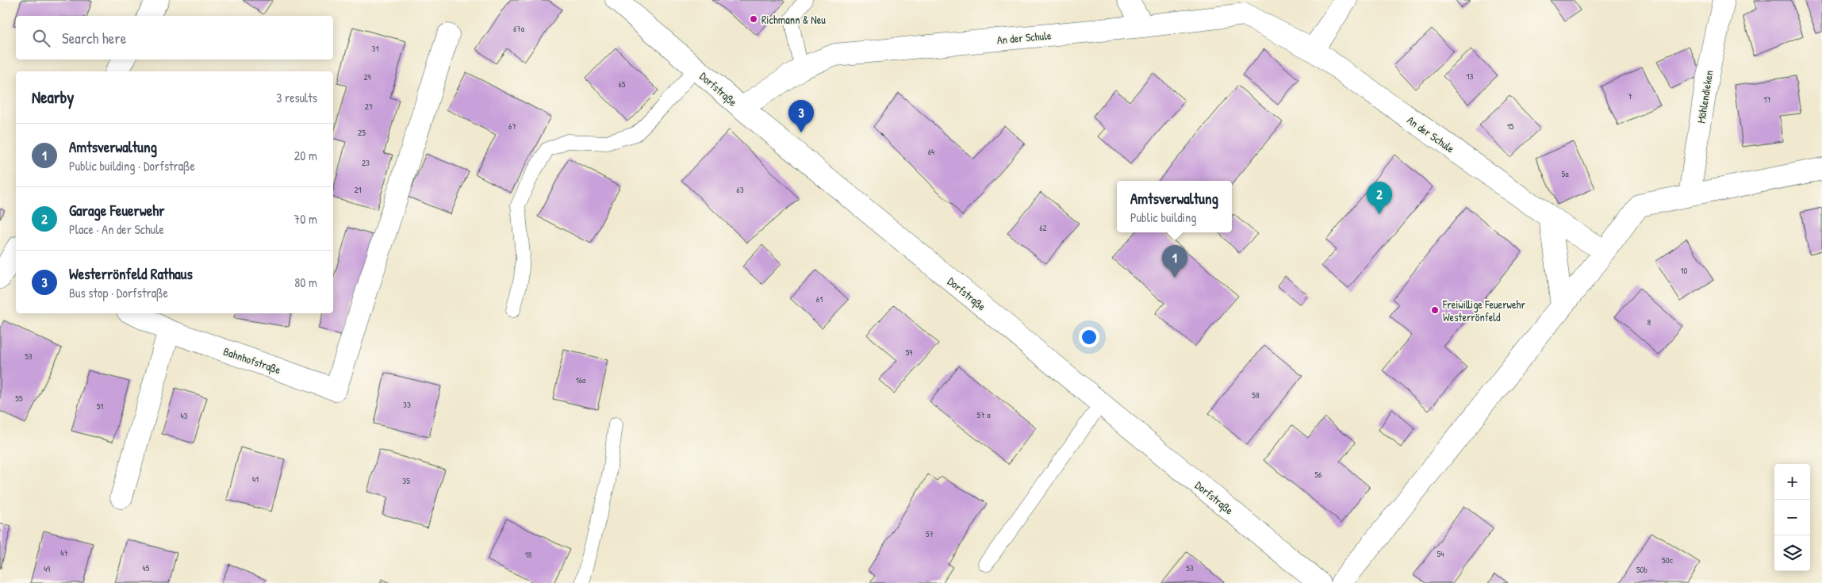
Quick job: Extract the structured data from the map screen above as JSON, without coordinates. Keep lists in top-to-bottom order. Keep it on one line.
{"streets":{"street":["An der Schule","Dorfstraße","Möhlendieken","Bahnhofstraße"]},"crossings":[["An der Schule","Dorfstraße"]],"places":["Richmann & Neu","Freiwillige Feuerwehr Westerrönfeld"],"house_numbers":["67a","31","13","29","65","7","17","27","67","15","25","64","23","5a","21","63","62","10","61","8","59","53","16a","58","55","33","51","57 a","43","56","41","35","57","47","54","18","50c","45","53","49","50b"],"page":{"search":"Search here","heading":["Nearby","3 results"],"pins":["3","2","1"],"list":[{"mark":"1","name":"Amtsverwaltung","note":"Public building · Dorfstraße","value":"20 m"},{"mark":"2","name":"Garage Feuerwehr","note":"Place · An der Schule","value":"70 m"},{"mark":"3","name":"Westerrönfeld Rathaus","note":"Bus stop · Dorfstraße","value":"80 m"}],"popup":["Amtsverwaltung","Public building"],"map_buttons":["+","−"]}}
